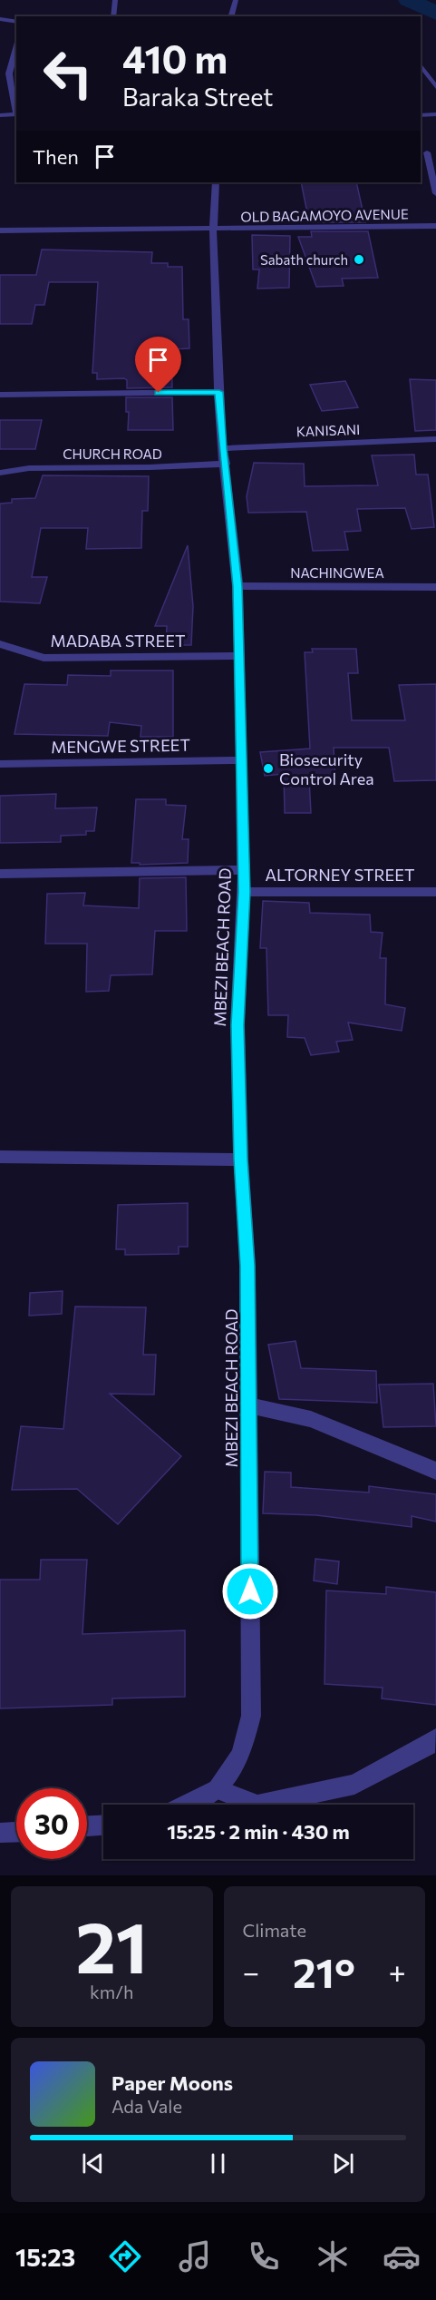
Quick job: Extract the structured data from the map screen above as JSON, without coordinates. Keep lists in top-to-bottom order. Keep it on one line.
{"streets":{"street":["OLD BAGAMOYO AVENUE","KANISANI","CHURCH ROAD","NACHINGWEA","MADABA STREET","MENGWE STREET","ALTORNEY STREET","MBEZI BEACH ROAD"]},"crossings":[["OLD BAGAMOYO AVENUE","MBEZI BEACH ROAD"],["KANISANI","MBEZI BEACH ROAD"],["CHURCH ROAD","MBEZI BEACH ROAD"],["NACHINGWEA","MBEZI BEACH ROAD"],["MADABA STREET","MBEZI BEACH ROAD"],["MENGWE STREET","MBEZI BEACH ROAD"],["ALTORNEY STREET","MBEZI BEACH ROAD"]],"places":["Sabath church","Biosecurity Control Area"],"page":{"turn":["410 m","Baraka Street"],"then":"Then","limit":"30","trip":"15:25 · 2 min · 430 m","tile":[["21","km/h"],"Climate"],"heat":["−","21°","+"],"song":["Paper Moons","Ada Vale"],"tabs":"15:23"}}
